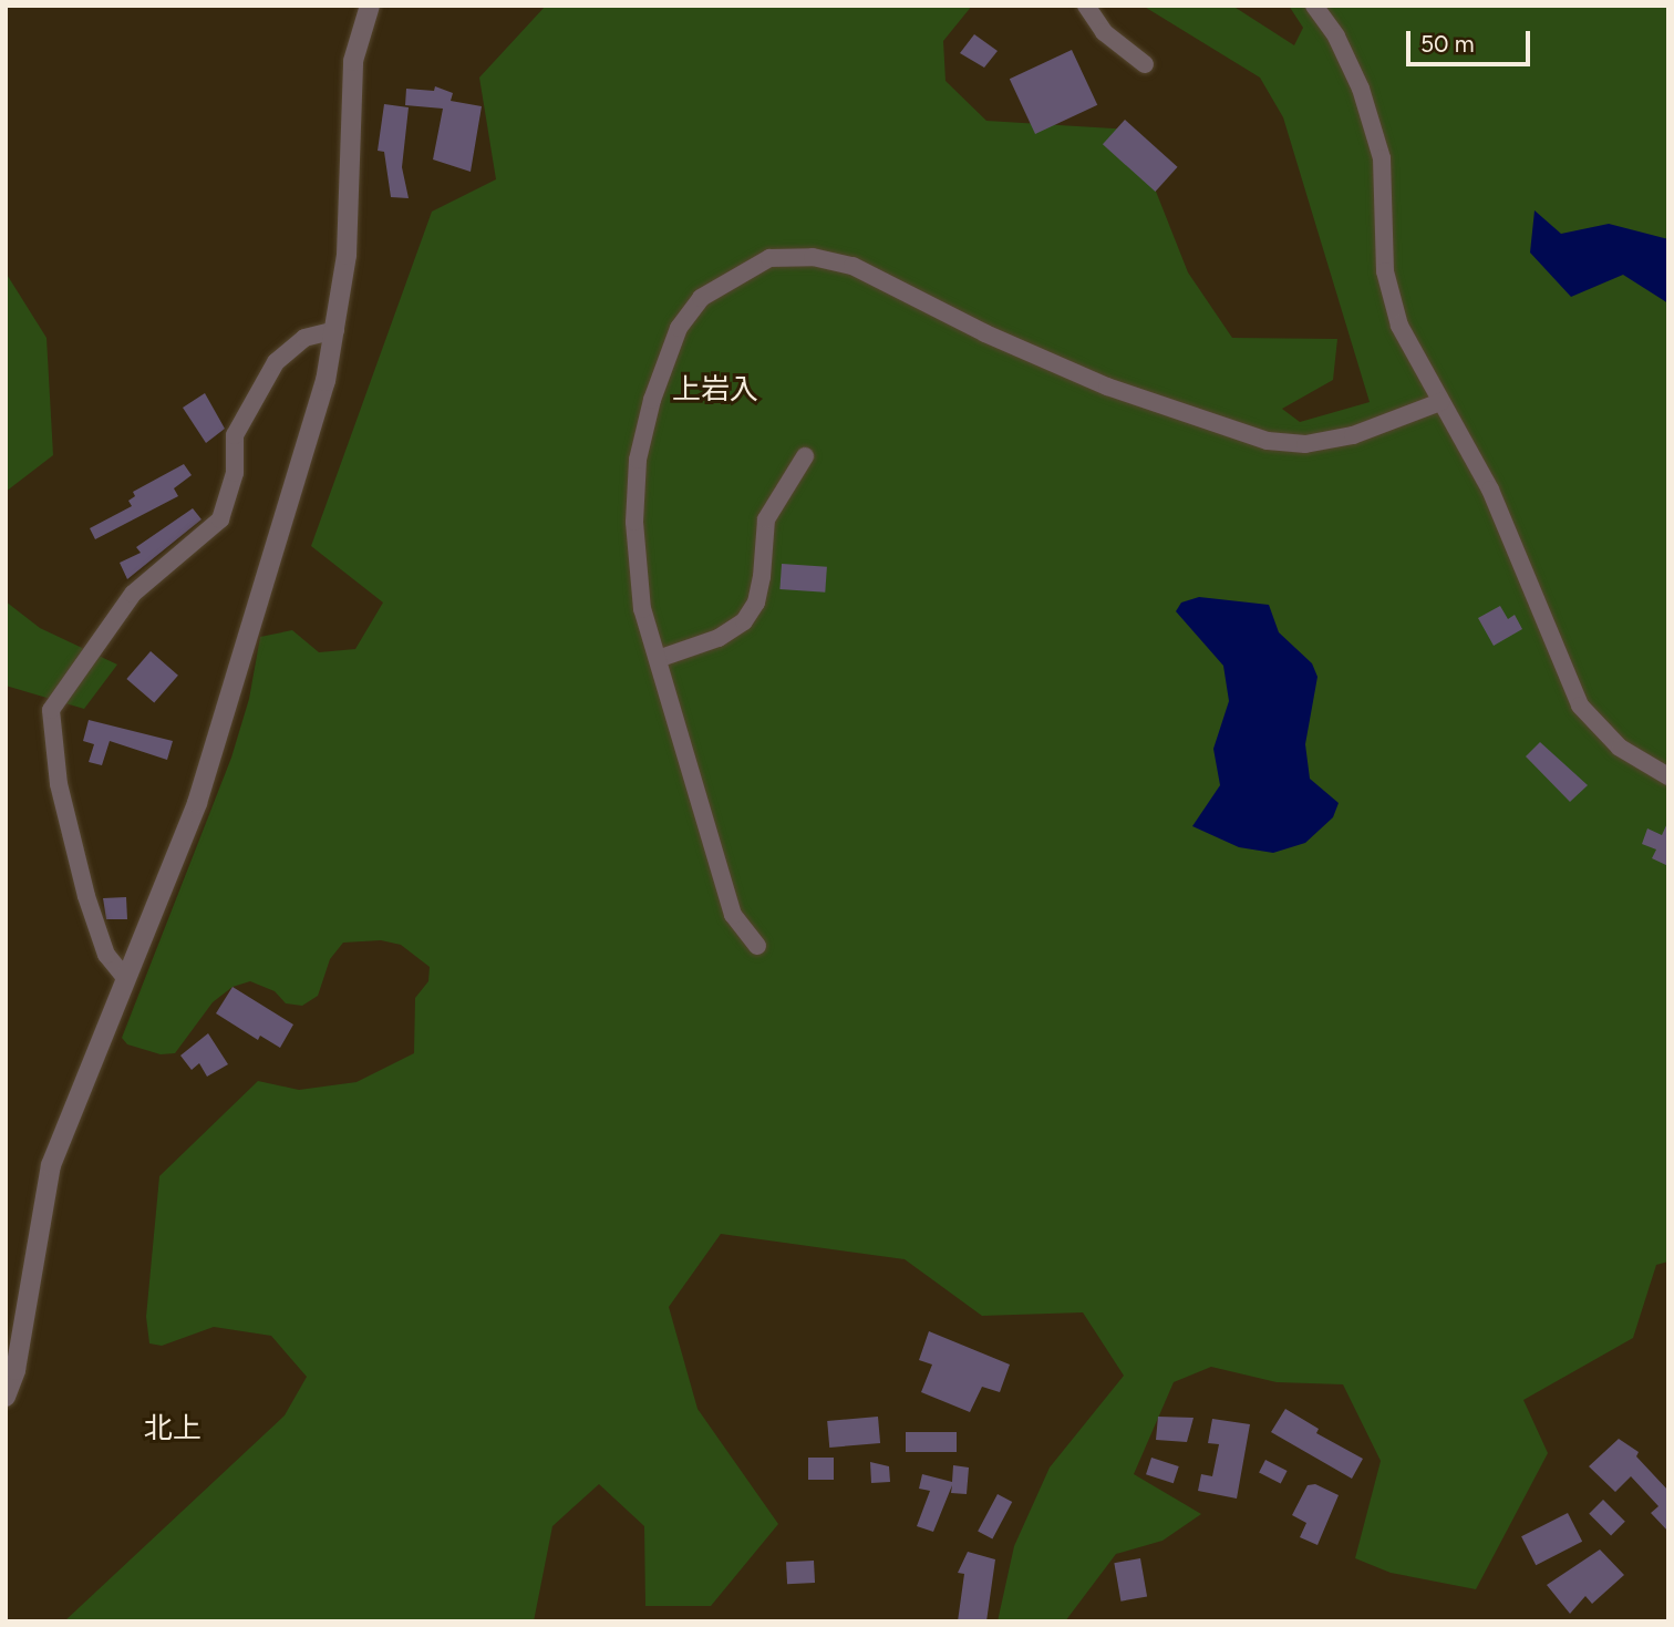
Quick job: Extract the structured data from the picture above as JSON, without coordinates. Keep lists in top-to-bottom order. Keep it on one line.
{"districts":["上岩入","北上"],"scale_bar":"50 m"}
